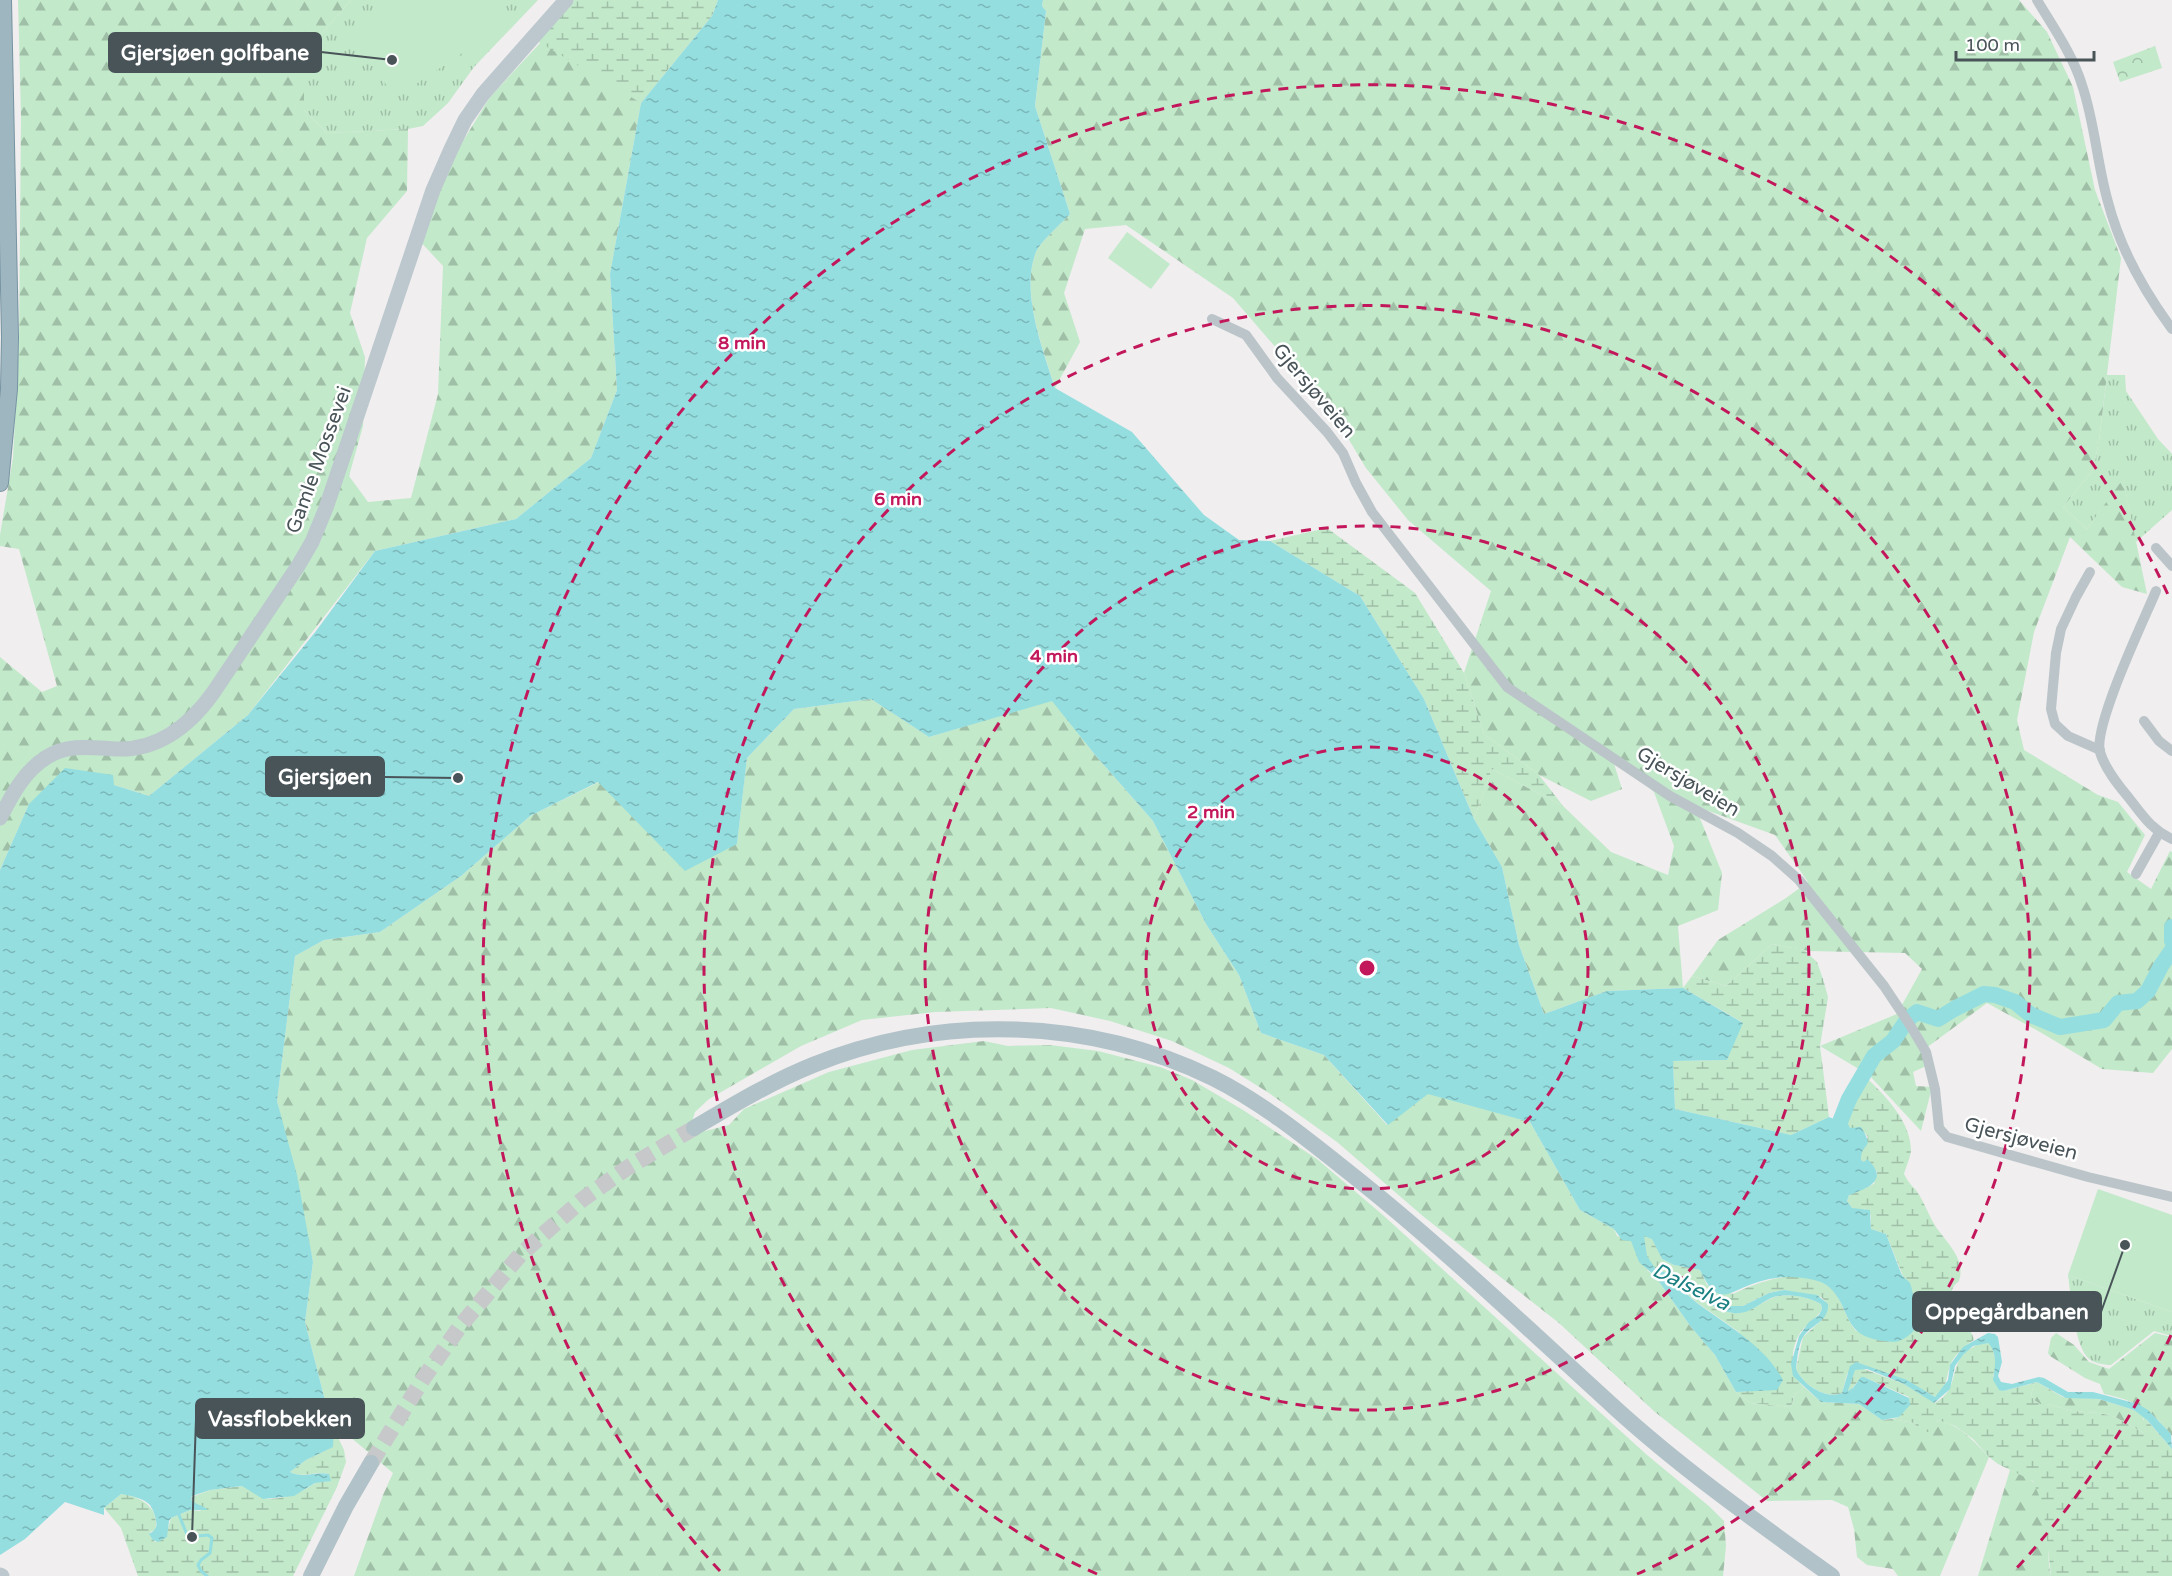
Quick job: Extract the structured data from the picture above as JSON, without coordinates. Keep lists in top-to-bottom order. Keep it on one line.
{"streets":{"main road":["Gamle Mossevei"],"street":["Gjersjøveien"]},"water":["Dalselva"],"places":["Gjersjøen golfbane","Gjersjøen","Oppegårdbanen","Vassflobekken"],"scale_bar":"100 m","rings":["8 min","6 min","4 min","2 min"]}
